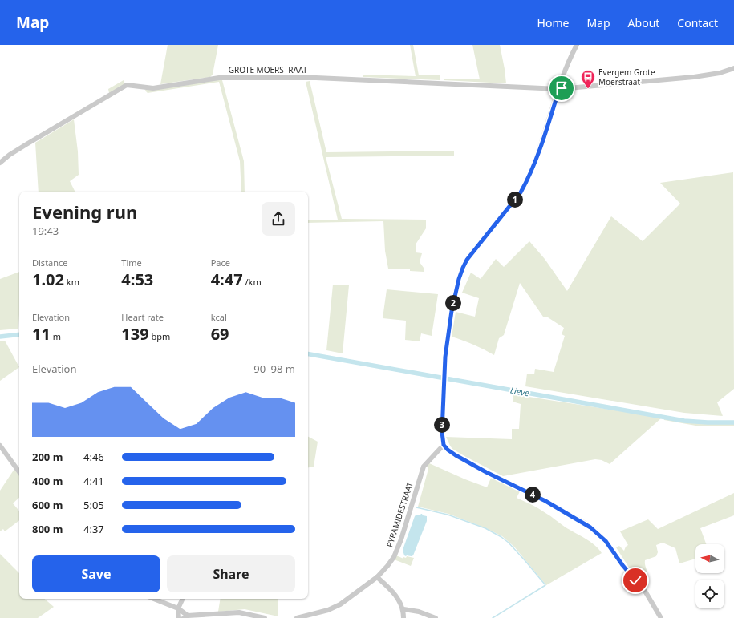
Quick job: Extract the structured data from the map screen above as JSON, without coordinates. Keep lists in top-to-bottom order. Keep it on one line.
{"streets":{"street":["GROTE MOERSTRAAT","PYRAMIDESTRAAT"]},"water":["Lieve"],"places":{"bus stop":["Evergem Grote Moerstraat"]},"north":"left","page":{"header":"Map","nav":["Home","Map","About","Contact"],"pins":["1","2","3","4"],"heading":["Evening run","19:43"],"stats":[["Distance","1.02 km"],["Time","4:53"],["Pace","4:47 /km"],["Elevation","11 m"],["Heart rate","139 bpm"],["kcal","69"]],"chart":["Elevation","90–98 m"],"list":[{"name":"200 m","note":"4:46"},{"name":"400 m","note":"4:41"},{"name":"600 m","note":"5:05"},{"name":"800 m","note":"4:37"}],"buttons":["Save","Share"]}}
